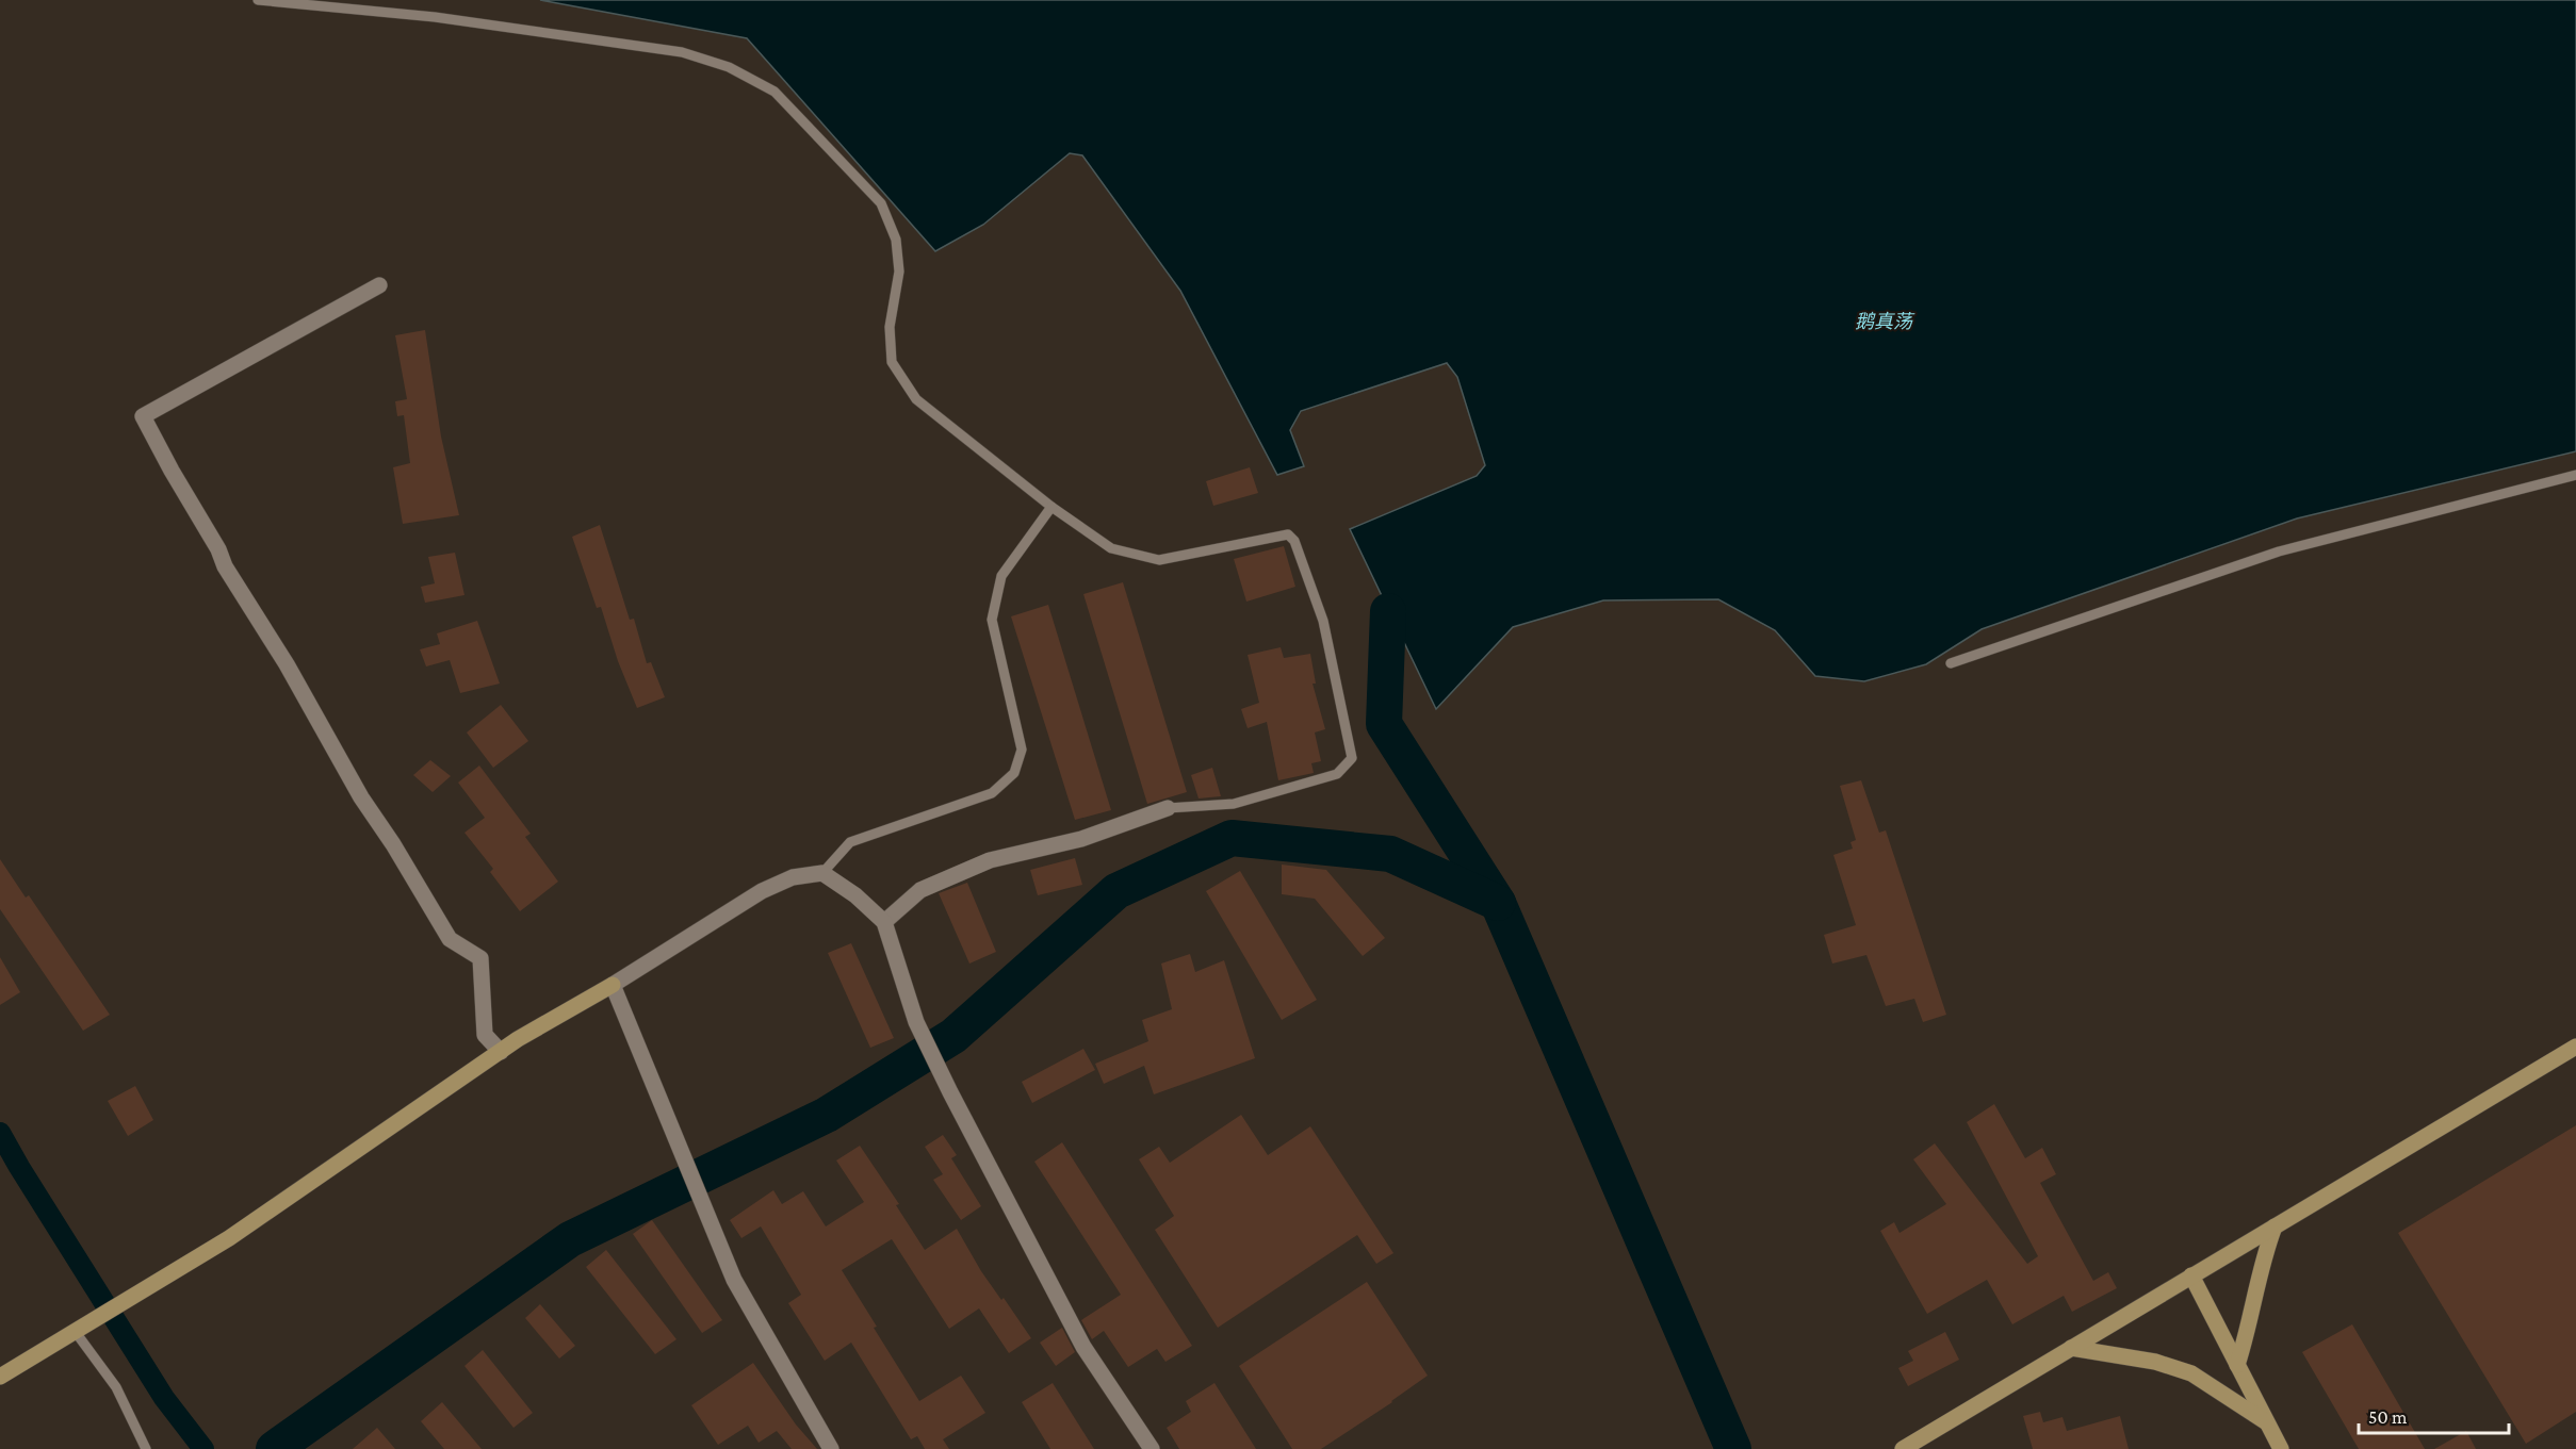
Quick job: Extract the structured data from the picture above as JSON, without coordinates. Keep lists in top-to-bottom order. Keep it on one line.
{"water":["鹅真荡"],"scale_bar":"50 m"}
